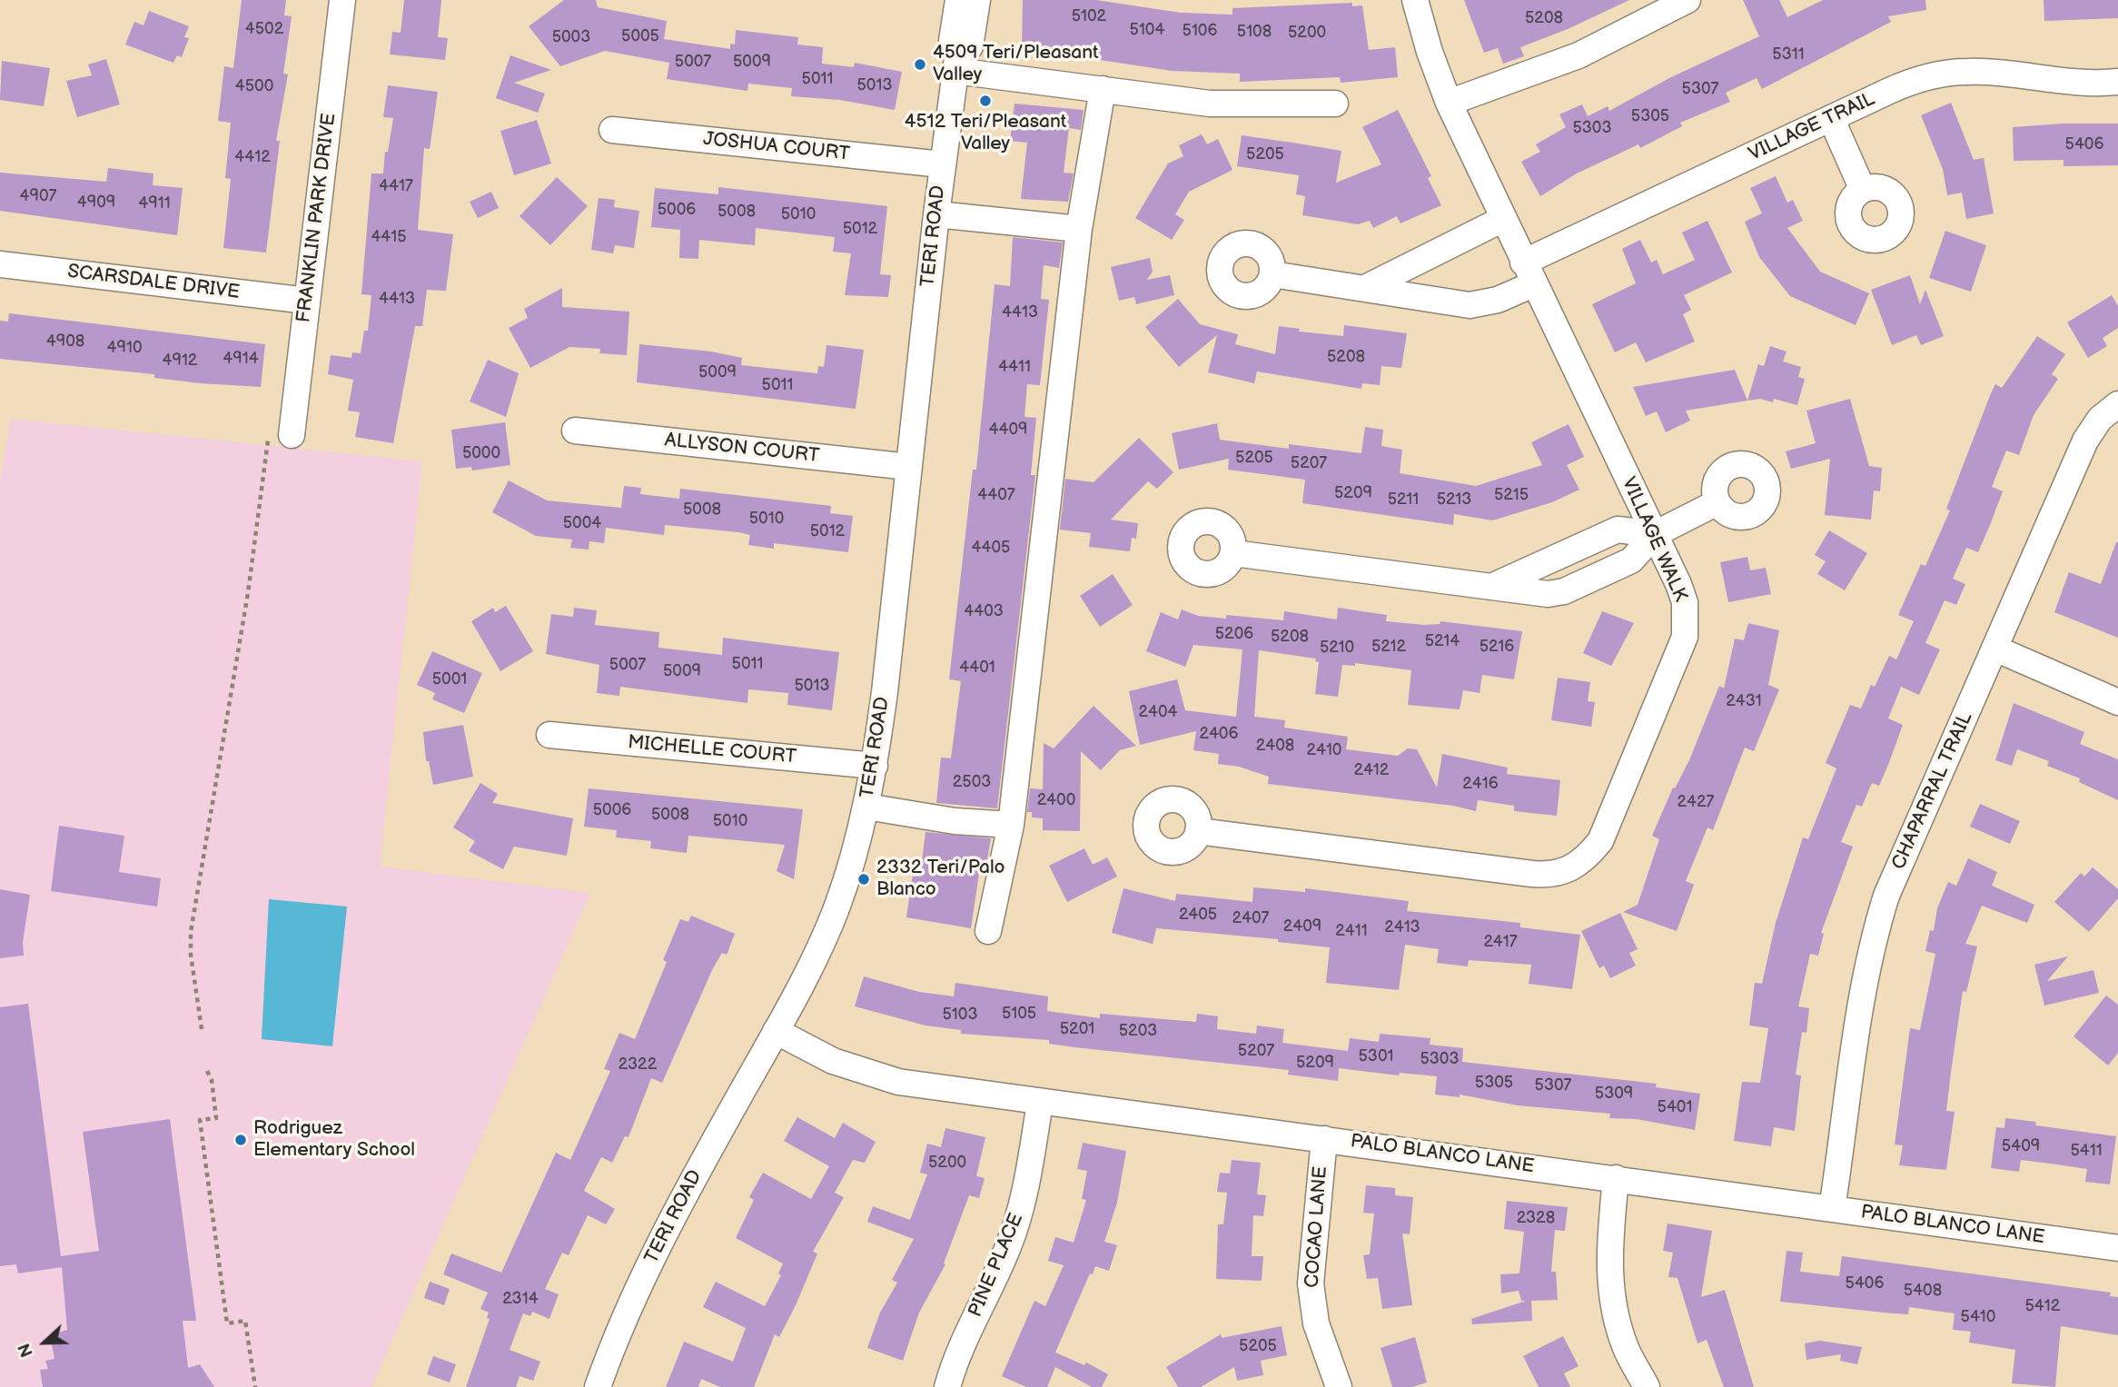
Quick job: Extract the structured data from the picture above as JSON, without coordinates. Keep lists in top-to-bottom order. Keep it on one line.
{"streets":{"street":["VILLAGE TRAIL","JOSHUA COURT","FRANKLIN PARK DRIVE","TERI ROAD","SCARSDALE DRIVE","ALLYSON COURT","VILLAGE WALK","MICHELLE COURT","CHAPARRAL TRAIL","PALO BLANCO LANE","COCAO LANE","PINE PLACE"]},"crossings":[["VILLAGE TRAIL","VILLAGE WALK"],["JOSHUA COURT","TERI ROAD"],["FRANKLIN PARK DRIVE","SCARSDALE DRIVE"],["TERI ROAD","ALLYSON COURT"],["TERI ROAD","MICHELLE COURT"],["TERI ROAD","PALO BLANCO LANE"],["CHAPARRAL TRAIL","PALO BLANCO LANE"],["PALO BLANCO LANE","COCAO LANE"],["PALO BLANCO LANE","PINE PLACE"]],"places":["4509 Teri/Pleasant Valley","4512 Teri/Pleasant Valley","2332 Teri/Palo Blanco","Rodriguez Elementary School"],"house_numbers":["5102","5208","4502","5104","5106","5108","5200","5005","5003","5311","5007","5009","5011","5013","4500","5307","5305","5303","5406","5205","4412","4417","4907","4909","4911","5006","5008","5010","5012","4415","4413","4413","4908","4910","5208","4914","4912","4411","5009","5011","4409","5000","5205","5207","5209","4407","5215","5211","5213","5008","5010","5004","5012","4405","4403","5206","5208","5214","5212","5216","5210","5011","5007","4401","5009","5001","5013","2431","2404","2406","2408","2410","2412","2503","2416","2400","2427","5006","5008","5010","2405","2407","2409","2413","2411","2417","5105","5103","5201","5203","5207","5301","5303","5209","2322","5305","5307","5309","5401","5409","5411","5200","2328","5406","5408","2314","5412","5410","5205"],"north":"left"}
